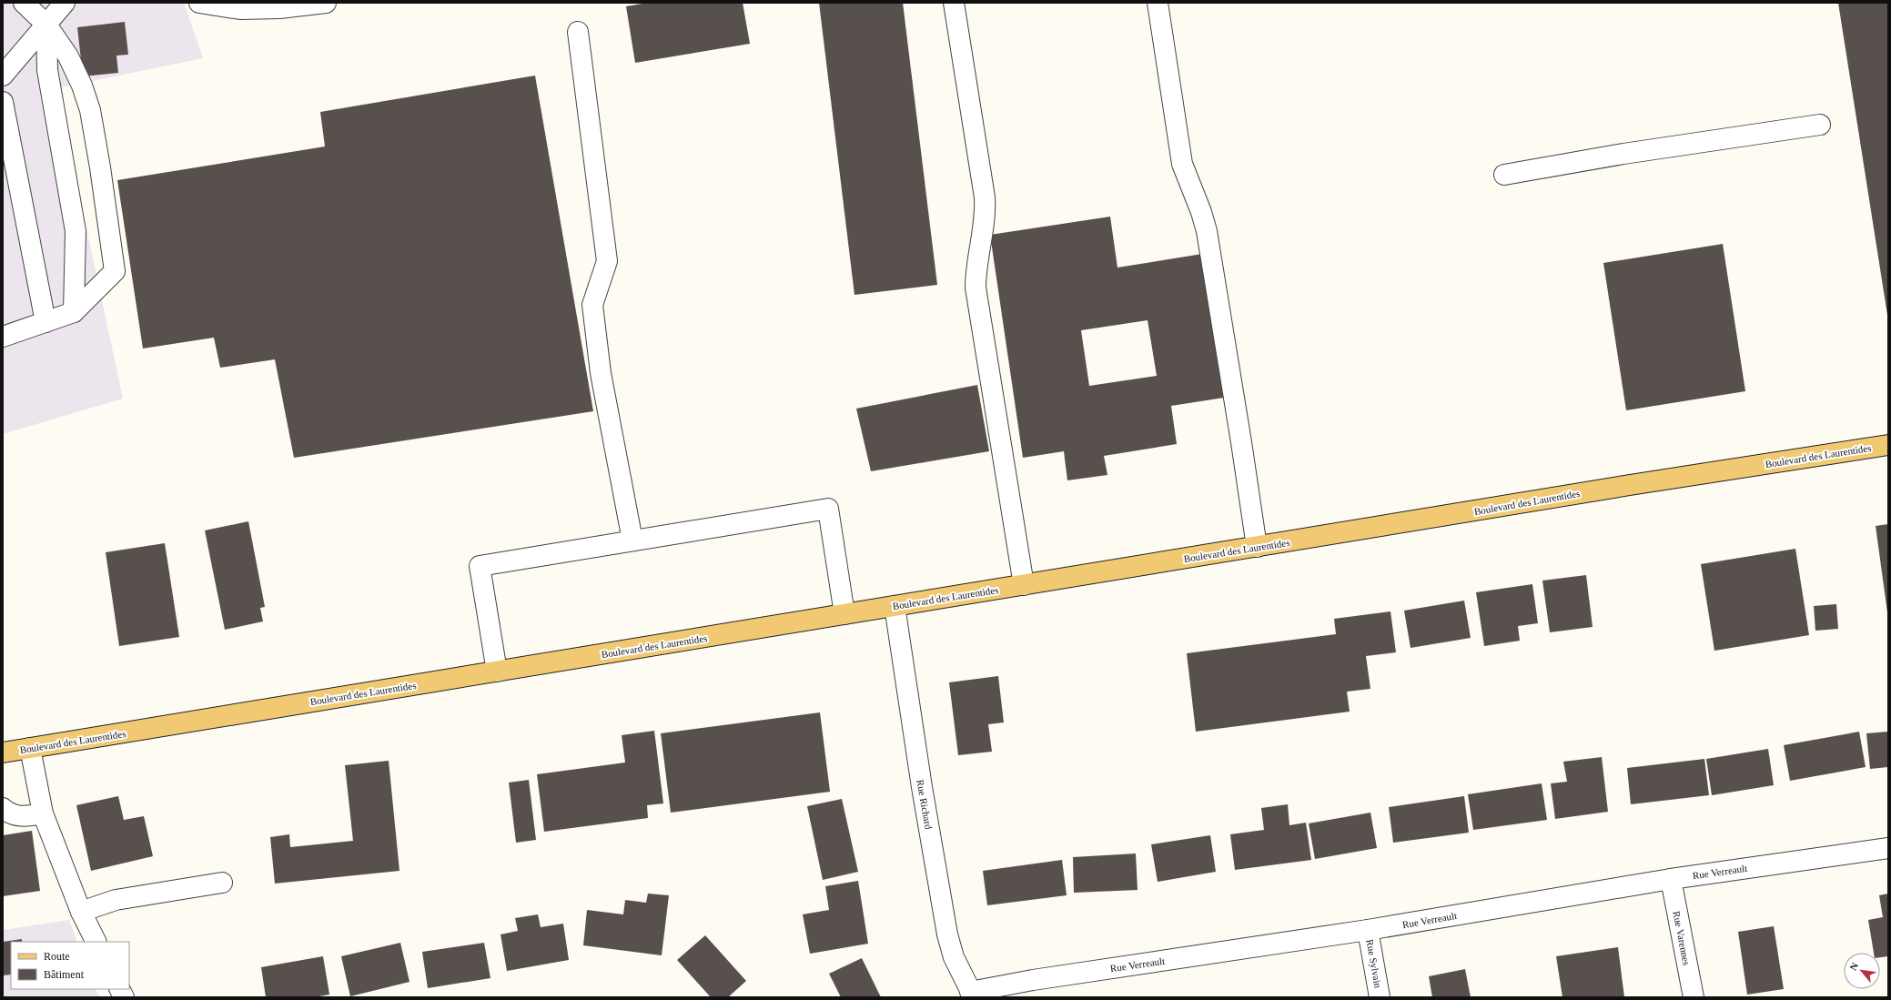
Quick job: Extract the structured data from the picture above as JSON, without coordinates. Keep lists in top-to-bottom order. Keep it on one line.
{"streets":{"main road":["Boulevard des Laurentides"],"street":["Rue Richard","Rue Verreault","Rue Varennes","Rue Sylvain"]},"crossings":[["Boulevard des Laurentides","Rue Richard"],["Rue Richard","Rue Verreault"],["Rue Verreault","Rue Varennes"],["Rue Verreault","Rue Sylvain"]],"legend":["Route","Bâtiment"],"north":"top left"}
